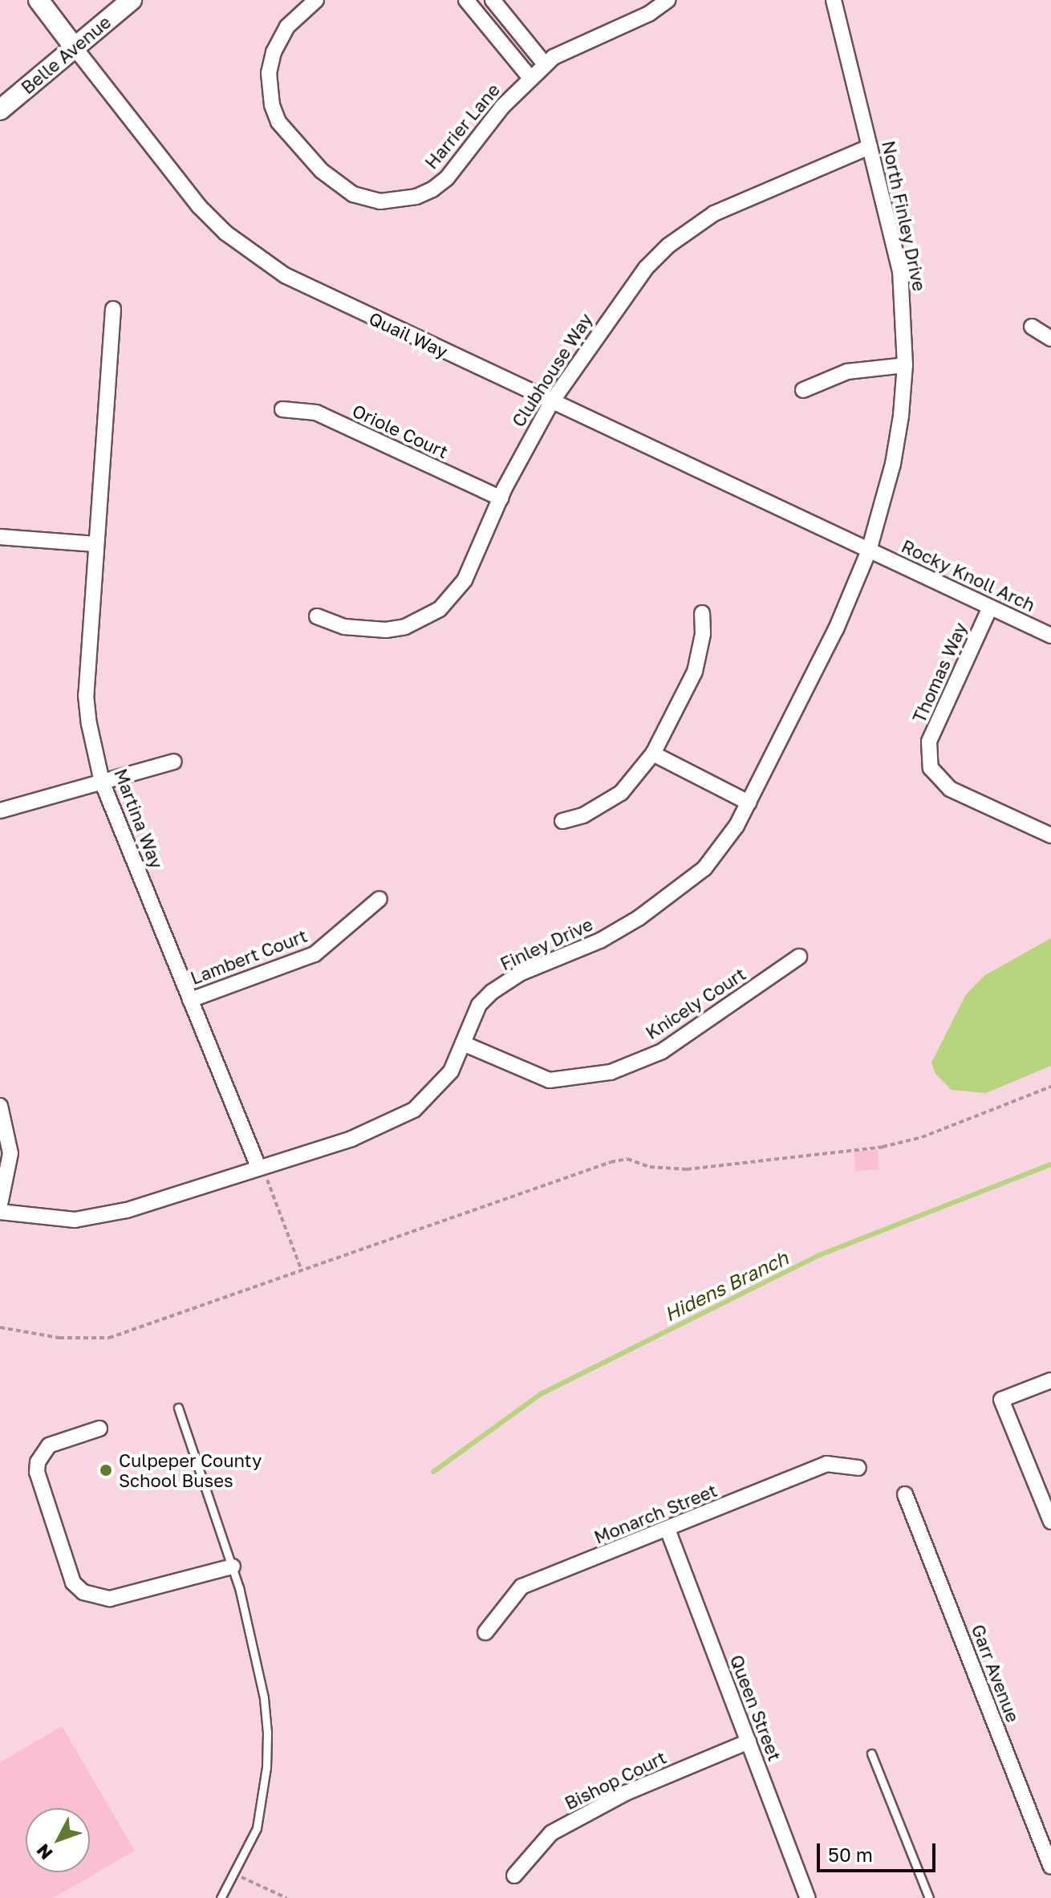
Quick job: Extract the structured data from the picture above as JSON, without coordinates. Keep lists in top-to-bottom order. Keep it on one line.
{"streets":{"street":["Belle Avenue","Harrier Lane","North Finley Drive","Quail Way","Clubhouse Way","Oriole Court","Rocky Knoll Arch","Thomas Way","Martina Way","Finley Drive","Lambert Court","Knicely Court","Monarch Street","Garr Avenue","Queen Street","Bishop Court"]},"crossings":[["Belle Avenue","Quail Way"],["North Finley Drive","Quail Way"],["North Finley Drive","Clubhouse Way"],["North Finley Drive","Rocky Knoll Arch"],["North Finley Drive","Finley Drive"],["Quail Way","Clubhouse Way"],["Quail Way","Rocky Knoll Arch"],["Clubhouse Way","Oriole Court"],["Rocky Knoll Arch","Thomas Way"],["Martina Way","Finley Drive"],["Martina Way","Lambert Court"],["Finley Drive","Knicely Court"],["Monarch Street","Queen Street"],["Queen Street","Bishop Court"]],"water":["Hidens Branch"],"places":["Culpeper County School Buses"],"scale_bar":"50 m","north":"bottom left"}
